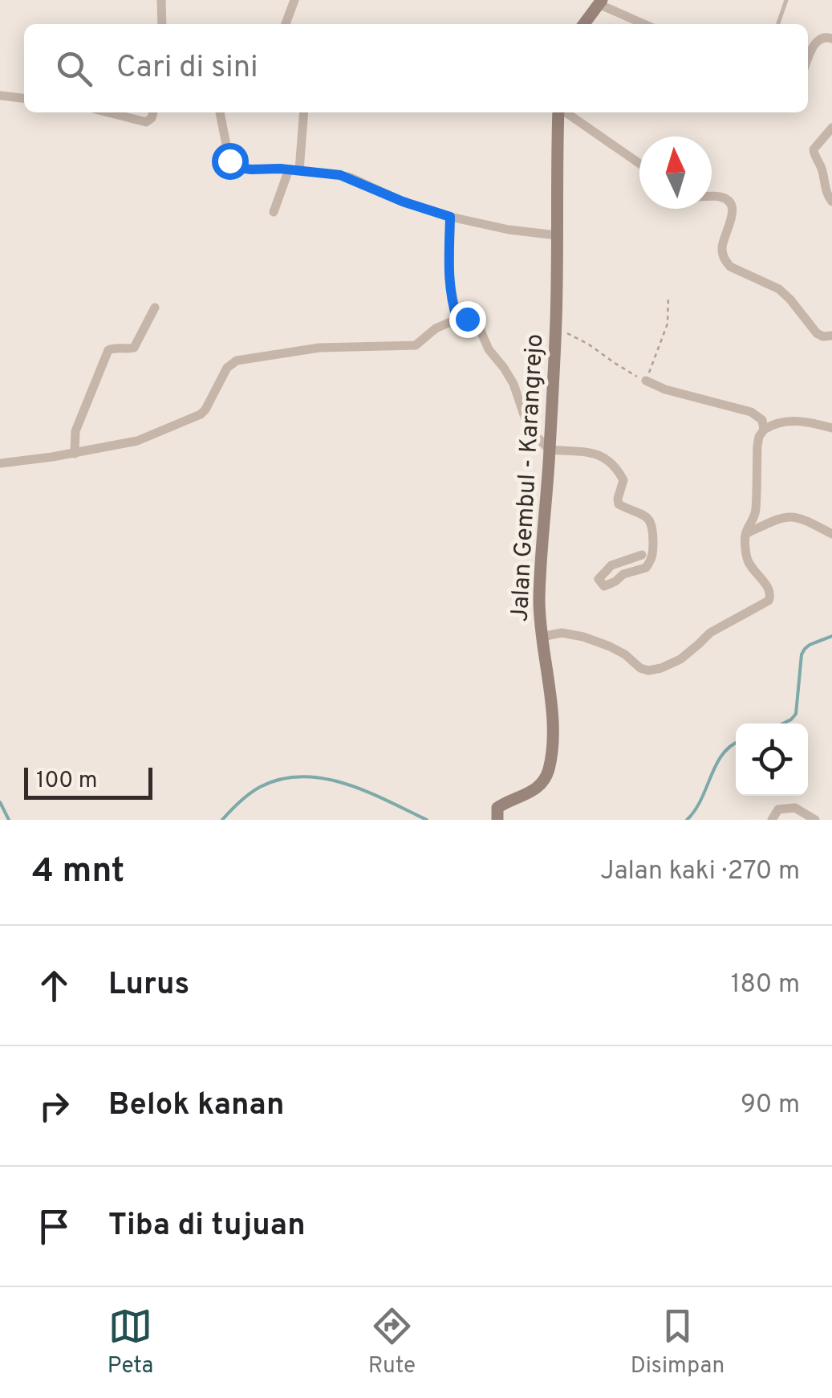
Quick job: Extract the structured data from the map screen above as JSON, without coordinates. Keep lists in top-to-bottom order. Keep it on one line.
{"streets":{"street":["Jalan Gembul - Karangrejo"]},"scale_bar":"100 m","north":"top","page":{"search":"Cari di sini","scale":"100 m","heading":["4 mnt","Jalan kaki · 270 m"],"list":[["Lurus","180 m"],["Belok kanan","90 m"],"Tiba di tujuan"],"nav":["Peta","Rute","Disimpan"]}}
